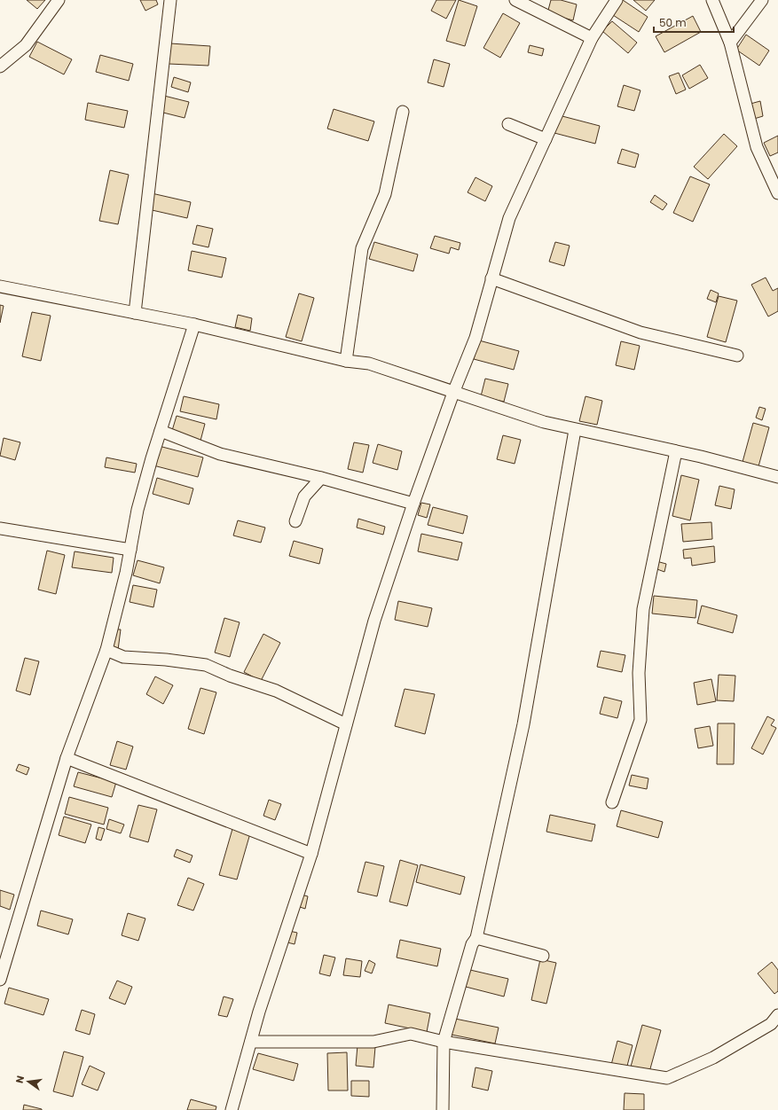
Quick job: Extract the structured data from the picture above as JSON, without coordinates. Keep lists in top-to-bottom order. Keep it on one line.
{"scale_bar":"50 m","north":"left"}
